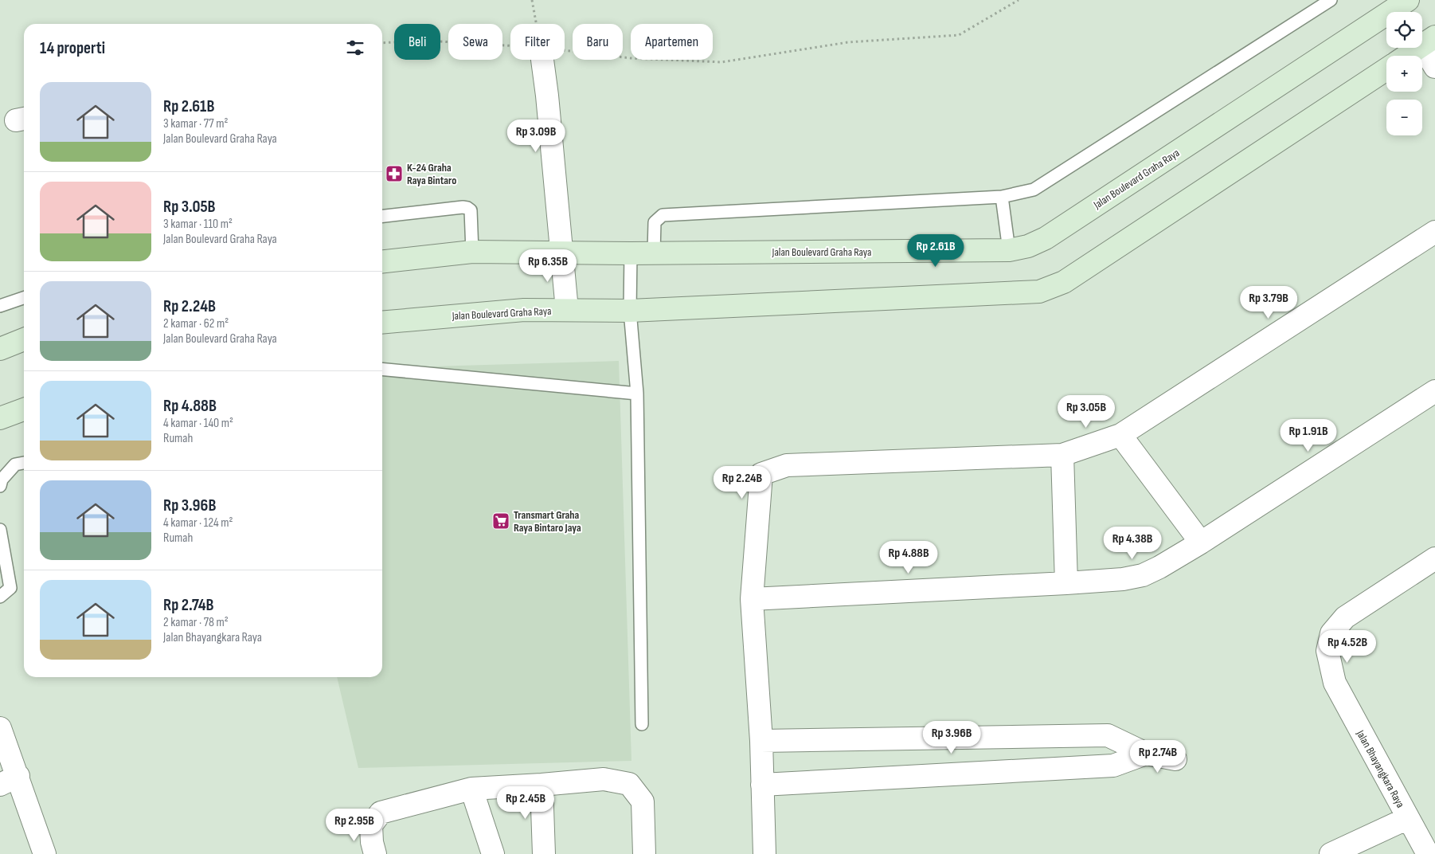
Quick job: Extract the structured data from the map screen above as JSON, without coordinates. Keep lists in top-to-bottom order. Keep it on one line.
{"streets":{"main road":["Jalan Boulevard Graha Raya"],"street":["Jalan Bhayangkara Raya"]},"places":{"pharmacy":["K-24 Graha Raya Bintaro"],"supermarket":["Transmart Graha Raya Bintaro Jaya"]},"page":{"map_buttons":["+","−"],"chip":["Beli","Sewa","Filter","Baru","Apartemen"],"heading":"14 properti","list":[{"name":"Rp 2.61B","note":"3 kamar · 77 m² · Jalan Boulevard Graha Raya"},{"name":"Rp 3.05B","note":"3 kamar · 110 m² · Jalan Boulevard Graha Raya"},{"name":"Rp 2.24B","note":"2 kamar · 62 m² · Jalan Boulevard Graha Raya"},{"name":"Rp 4.88B","note":"4 kamar · 140 m² · Rumah"},{"name":"Rp 3.96B","note":"4 kamar · 124 m² · Rumah"},{"name":"Rp 2.74B","note":"2 kamar · 78 m² · Jalan Bhayangkara Raya"}],"price":["Rp 3.09B","Rp 2.61B","Rp 6.35B","Rp 3.79B","Rp 3.05B","Rp 1.91B","Rp 2.24B","Rp 4.38B","Rp 4.88B","Rp 4.52B","Rp 3.96B","Rp 2.74B","Rp 2.45B","Rp 2.95B"]}}
